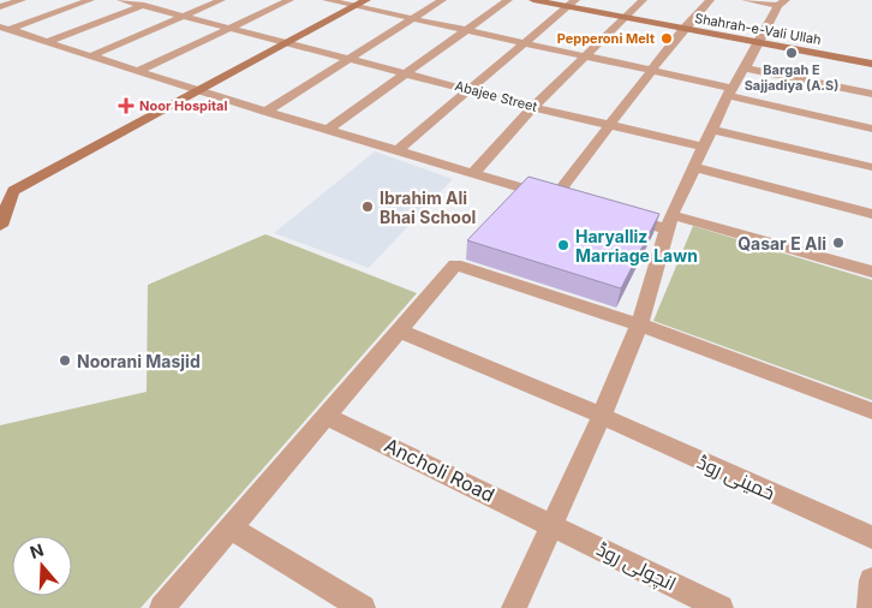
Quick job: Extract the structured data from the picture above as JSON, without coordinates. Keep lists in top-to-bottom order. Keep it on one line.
{"streets":{"street":["Shahrah-e-Vali Ullah","Abajee Street","Ancholi Road","خمینی روڈ","انچولی روڈ"]},"crossings":[["Ancholi Road","انچولی روڈ"]],"places":{"other":["Pepperoni Melt","Bargah E Sajjadiya (A.S)","Ibrahim Ali Bhai School","Qasar E Ali","Haryalliz Marriage Lawn","Noorani Masjid"],"health":["Noor Hospital"]},"north":"top"}
